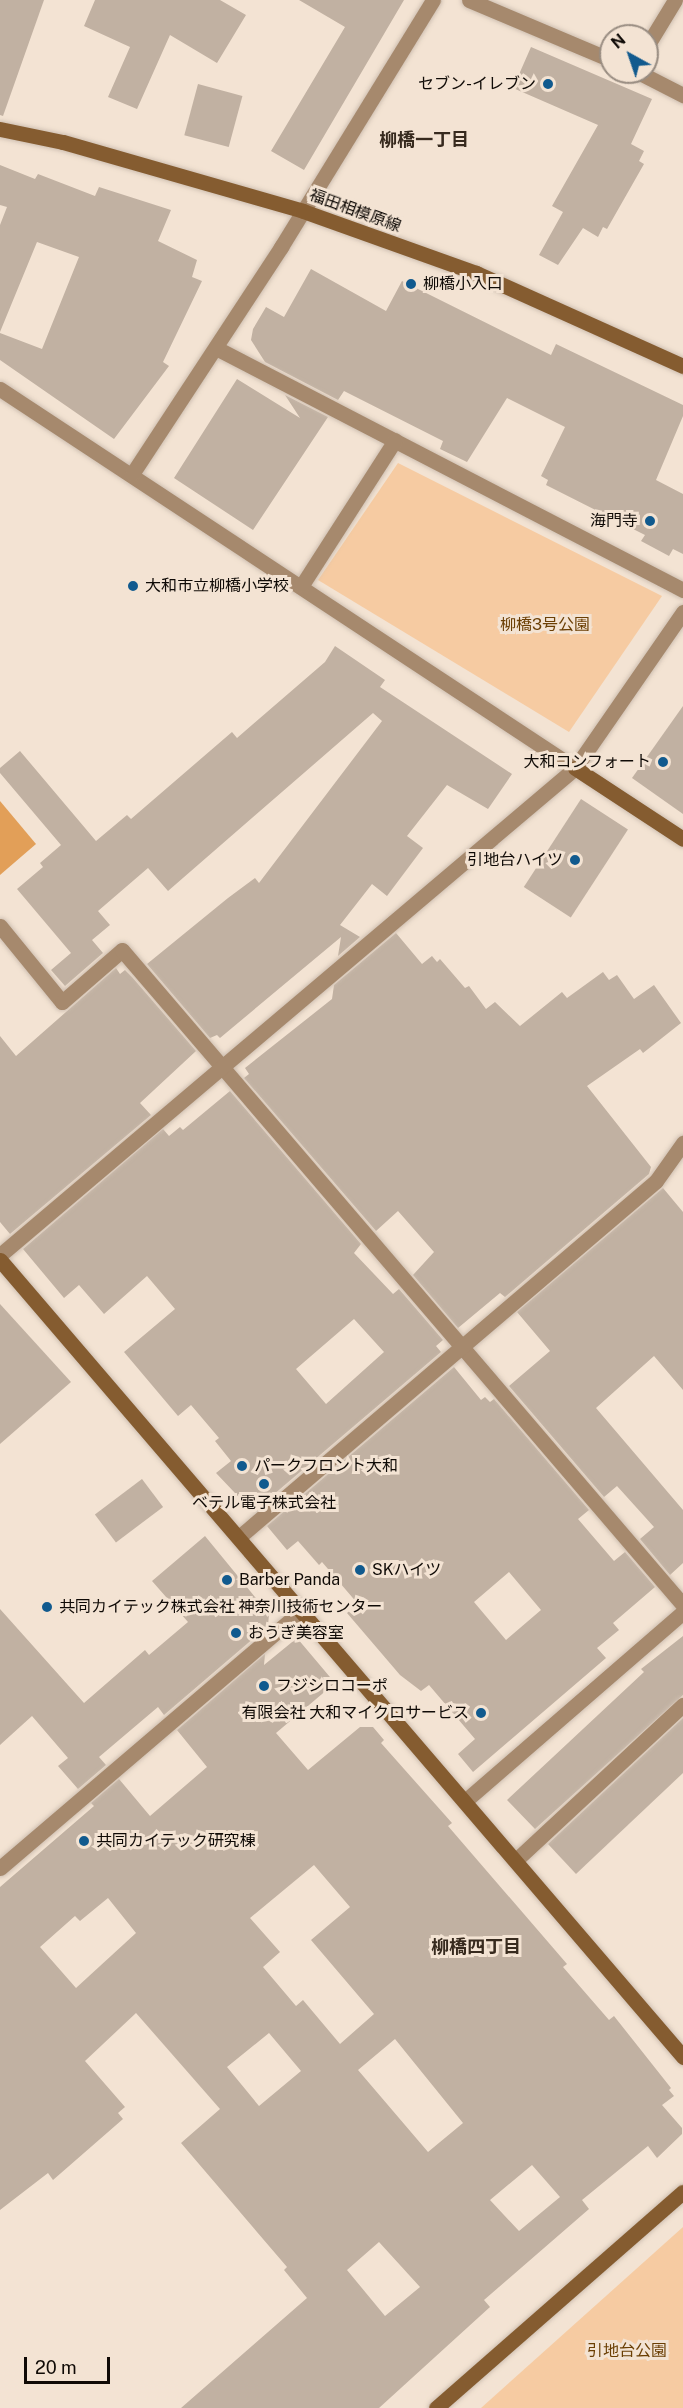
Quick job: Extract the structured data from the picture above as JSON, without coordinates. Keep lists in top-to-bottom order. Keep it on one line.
{"streets":{"street":["福田相模原線"]},"districts":["柳橋一丁目","柳橋四丁目"],"parks":["柳橋3号公園","引地台公園"],"places":["セブン-イレブン","柳橋小入口","海門寺","大和市立柳橋小学校","大和コンフォート","引地台ハイツ","パークフロント大和","ベテル電子株式会社","SKハイツ","Barber Panda","共同カイテック株式会社 神奈川技術センター","おうぎ美容室","フジシロコーポ","有限会社 大和マイクロサービス","共同カイテック研究棟"],"scale_bar":"20 m","north":"top left"}
